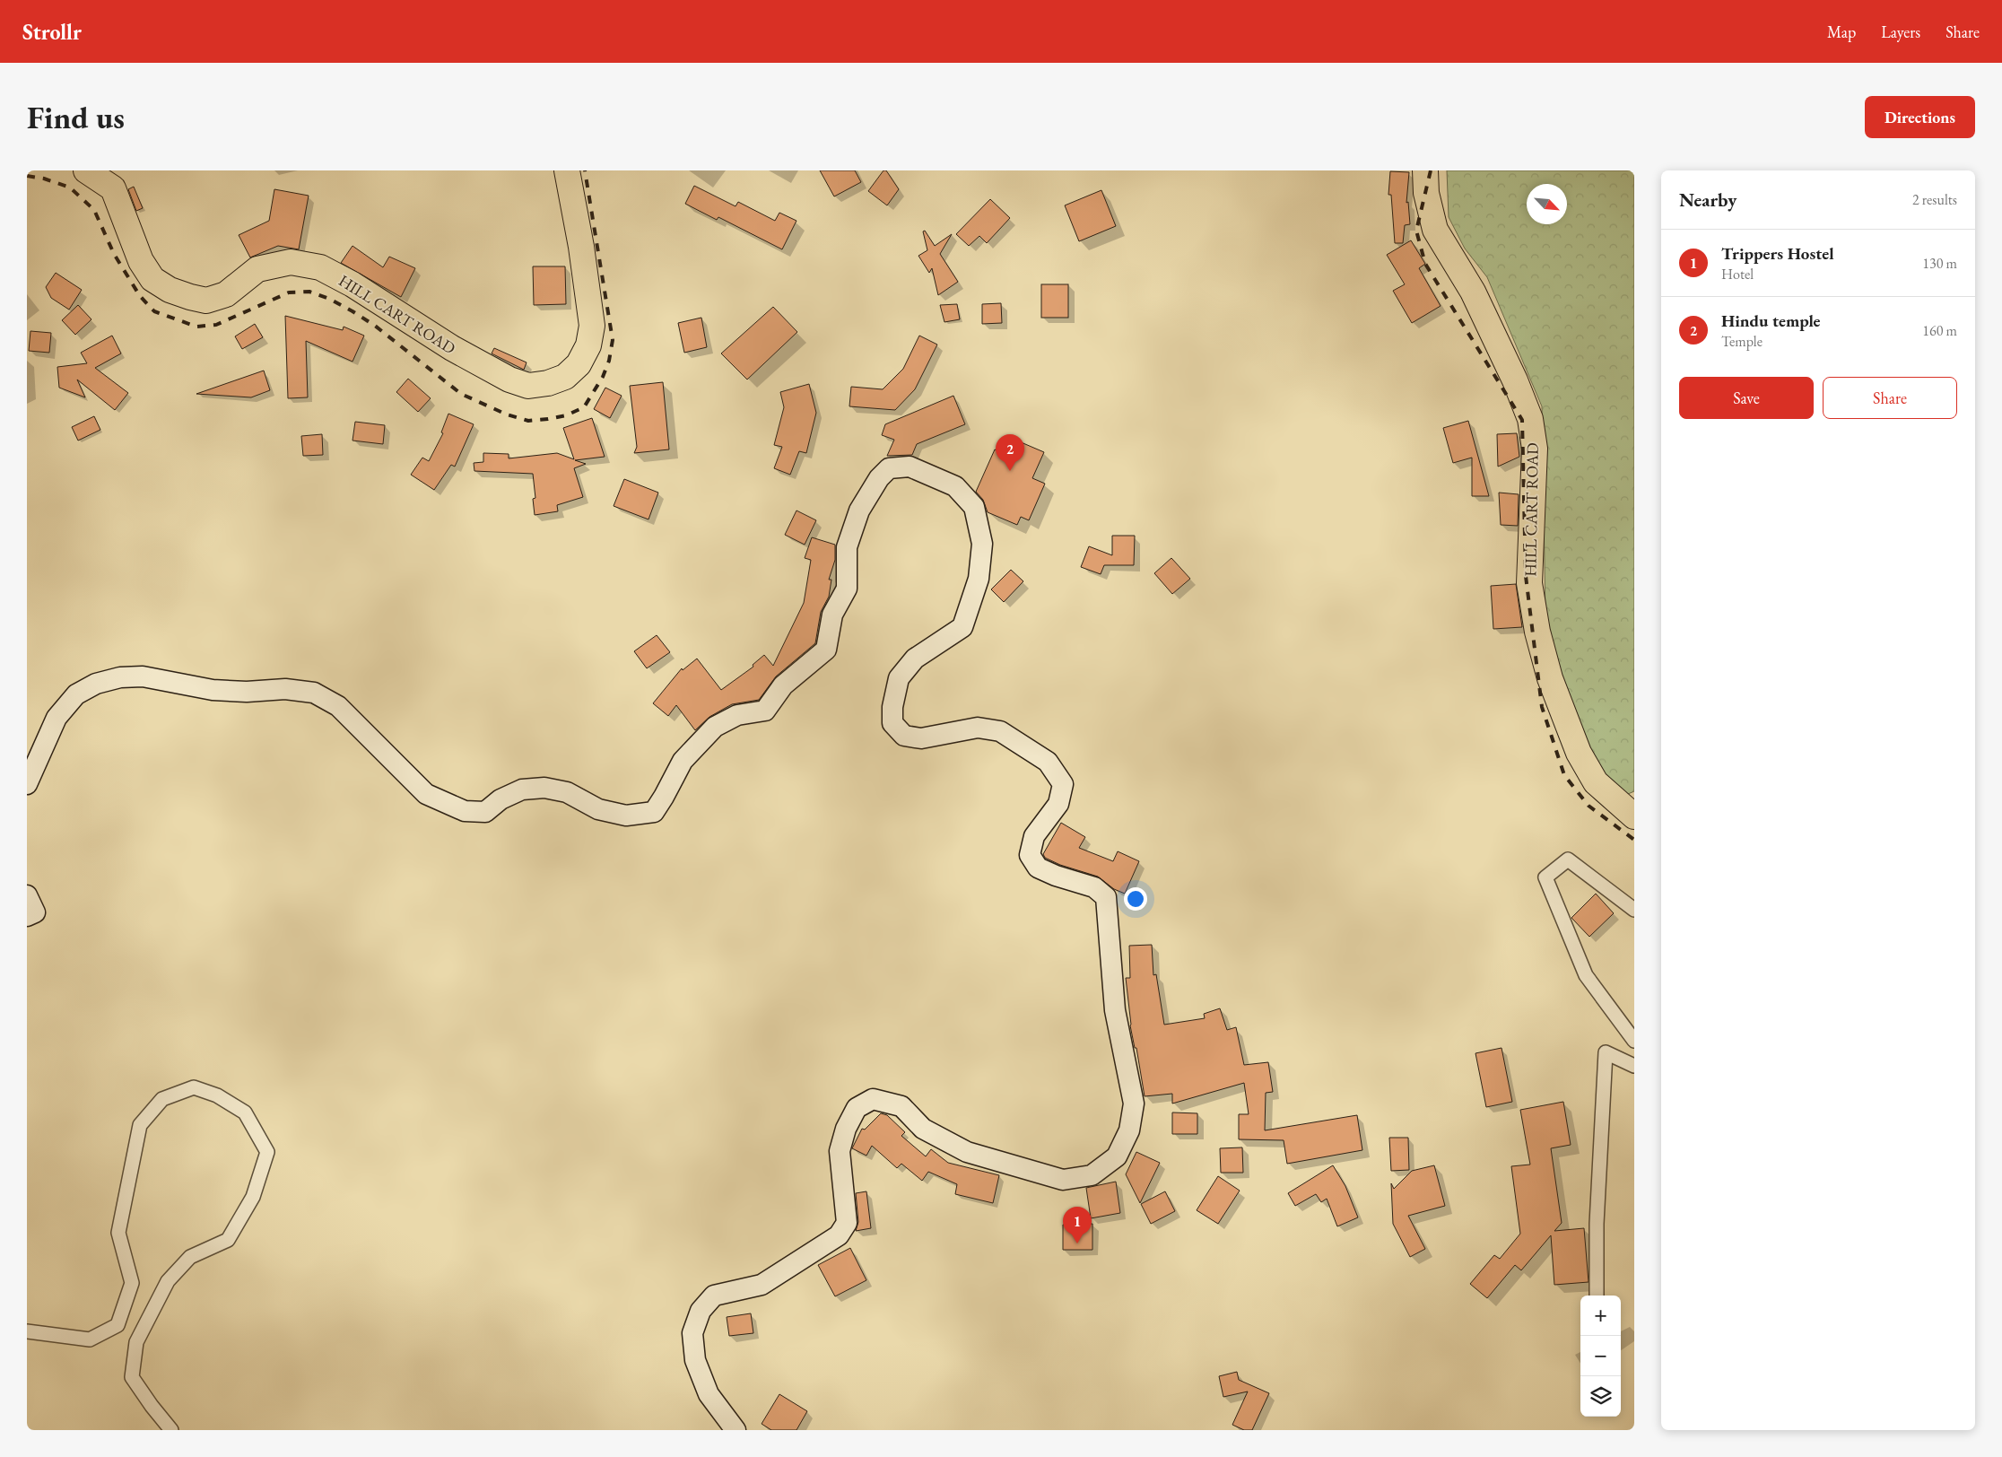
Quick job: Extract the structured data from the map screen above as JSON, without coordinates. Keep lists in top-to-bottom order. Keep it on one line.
{"streets":{"highway":["HILL CART ROAD"]},"north":"bottom right","page":{"header":"Strollr","nav":["Map","Layers","Share"],"buttons":["Directions",["Save","Share"]],"title":"Find us","heading":["Nearby","2 results"],"list":[{"mark":"1","name":"Trippers Hostel","note":"Hotel","value":"130 m"},{"mark":"2","name":"Hindu temple","note":"Temple","value":"160 m"}],"pins":["2","1"],"map_buttons":["+","−"]}}
